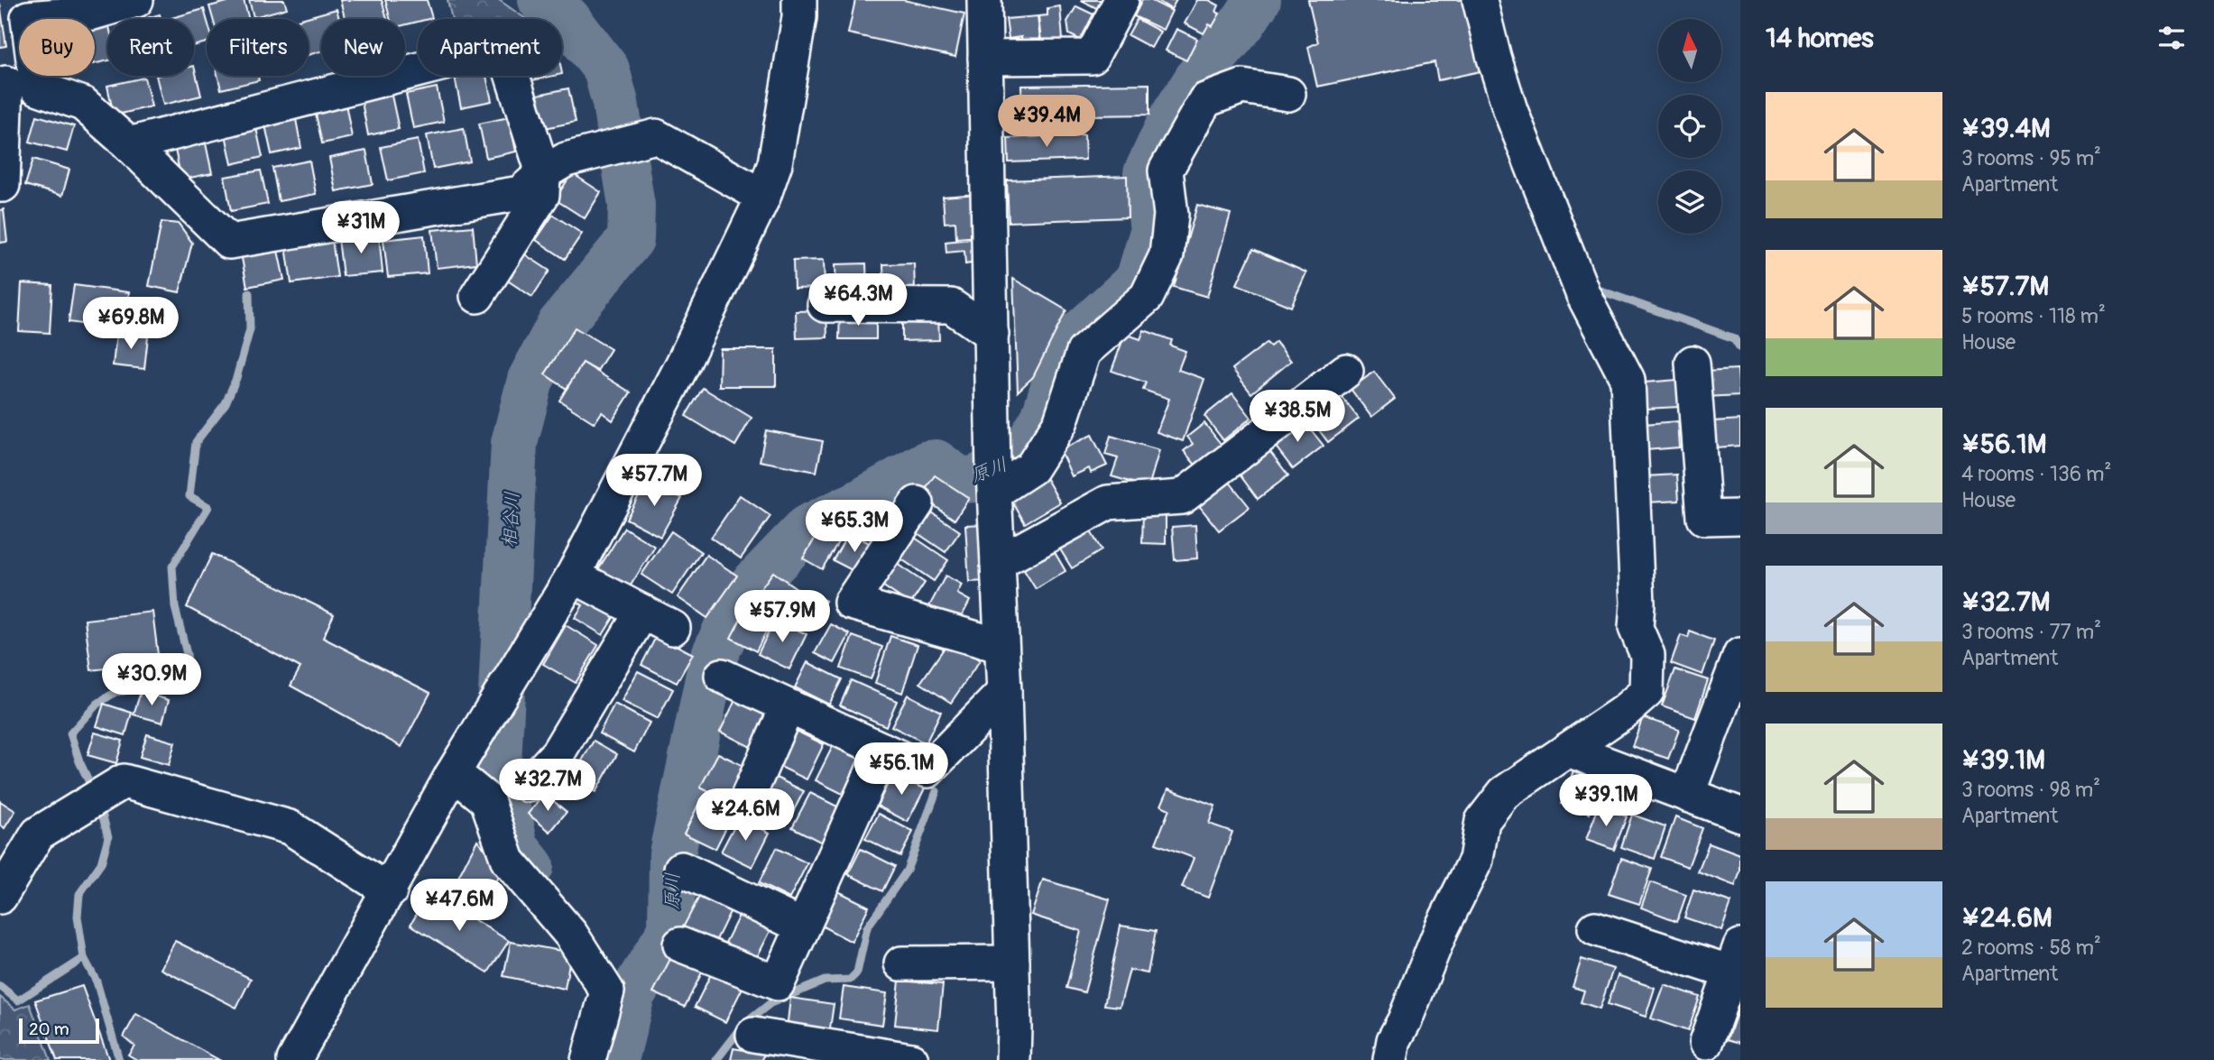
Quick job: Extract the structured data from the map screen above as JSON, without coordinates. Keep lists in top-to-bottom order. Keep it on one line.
{"water":["原川","相谷川"],"scale_bar":"20 m","north":"top","page":{"heading":"14 homes","chip":["Buy","Rent","Filters","New","Apartment"],"list":[{"name":"¥39.4M","note":"3 rooms · 95 m² · Apartment"},{"name":"¥57.7M","note":"5 rooms · 118 m² · House"},{"name":"¥56.1M","note":"4 rooms · 136 m² · House"},{"name":"¥32.7M","note":"3 rooms · 77 m² · Apartment"},{"name":"¥39.1M","note":"3 rooms · 98 m² · Apartment"},{"name":"¥24.6M","note":"2 rooms · 58 m² · Apartment"}],"price":["¥39.4M","¥31M","¥64.3M","¥69.8M","¥38.5M","¥57.7M","¥65.3M","¥57.9M","¥30.9M","¥56.1M","¥32.7M","¥39.1M","¥24.6M","¥47.6M"],"scale":"20 m"}}
